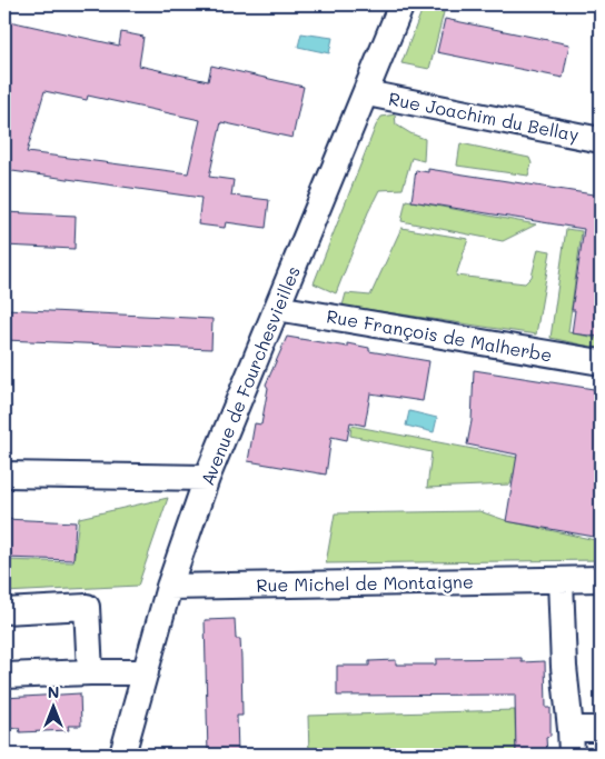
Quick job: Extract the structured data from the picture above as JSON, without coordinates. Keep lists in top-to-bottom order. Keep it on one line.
{"streets":{"street":["Rue Joachim du Bellay","Rue François de Malherbe","Avenue de Fourchesvieilles","Rue Michel de Montaigne"]},"crossings":[["Rue Joachim du Bellay","Avenue de Fourchesvieilles"],["Rue François de Malherbe","Avenue de Fourchesvieilles"],["Avenue de Fourchesvieilles","Rue Michel de Montaigne"]],"north":"top"}
